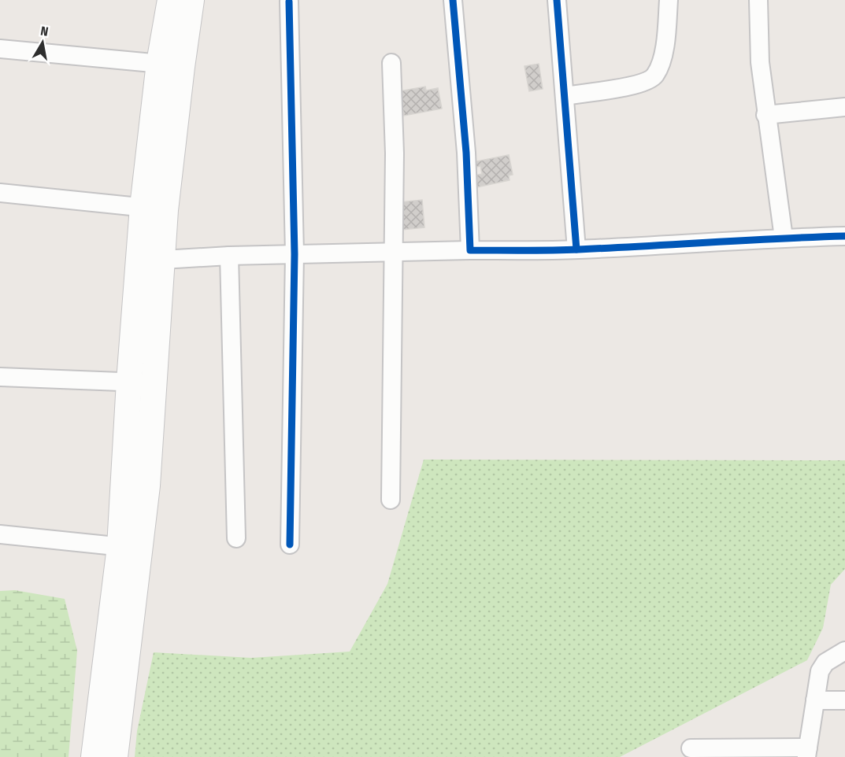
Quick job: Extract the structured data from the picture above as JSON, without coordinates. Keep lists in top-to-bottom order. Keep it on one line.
{"north":"top"}
